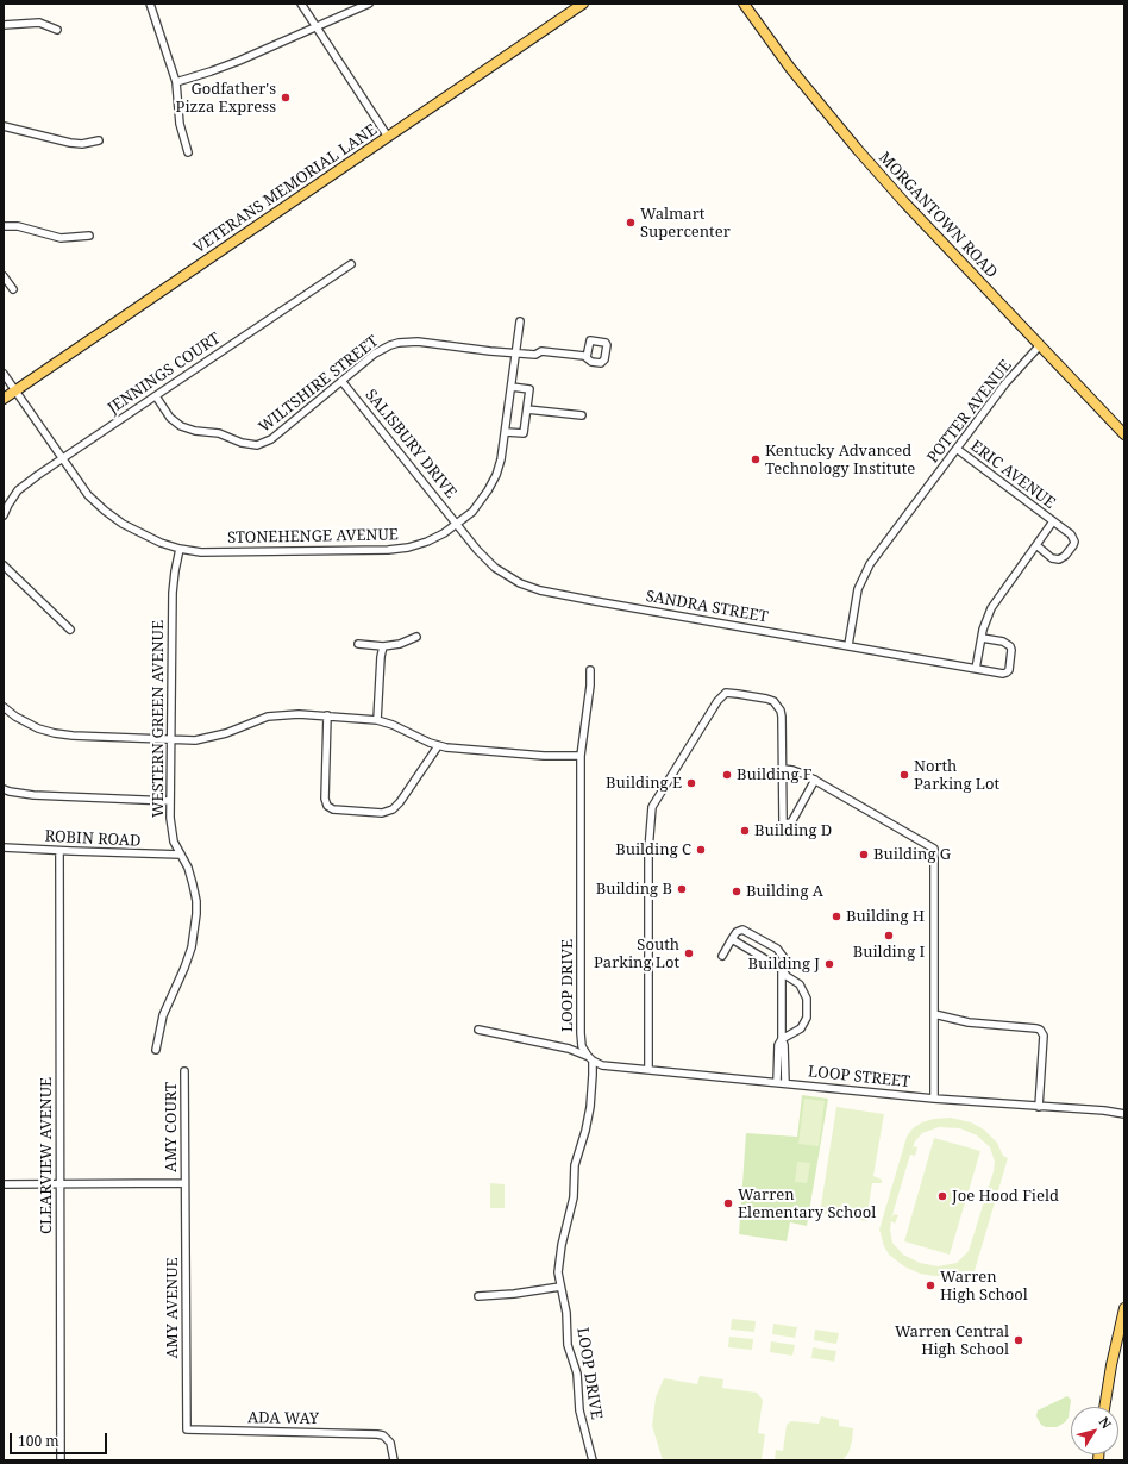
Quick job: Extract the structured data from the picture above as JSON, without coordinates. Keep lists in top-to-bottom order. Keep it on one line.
{"streets":{"main road":["VETERANS MEMORIAL LANE","MORGANTOWN ROAD"],"street":["JENNINGS COURT","WILTSHIRE STREET","POTTER AVENUE","SALISBURY DRIVE","ERIC AVENUE","STONEHENGE AVENUE","SANDRA STREET","WESTERN GREEN AVENUE","ROBIN ROAD","LOOP DRIVE","LOOP STREET","AMY COURT","CLEARVIEW AVENUE","AMY AVENUE","ADA WAY"]},"crossings":[["VETERANS MEMORIAL LANE","STONEHENGE AVENUE"],["MORGANTOWN ROAD","POTTER AVENUE"],["JENNINGS COURT","WILTSHIRE STREET"],["JENNINGS COURT","STONEHENGE AVENUE"],["WILTSHIRE STREET","SALISBURY DRIVE"],["WILTSHIRE STREET","STONEHENGE AVENUE"],["POTTER AVENUE","ERIC AVENUE"],["POTTER AVENUE","SANDRA STREET"],["SALISBURY DRIVE","STONEHENGE AVENUE"],["SALISBURY DRIVE","SANDRA STREET"],["STONEHENGE AVENUE","SANDRA STREET"],["STONEHENGE AVENUE","WESTERN GREEN AVENUE"],["WESTERN GREEN AVENUE","ROBIN ROAD"],["ROBIN ROAD","CLEARVIEW AVENUE"],["LOOP DRIVE","LOOP STREET"],["AMY COURT","AMY AVENUE"],["AMY AVENUE","ADA WAY"]],"places":["Godfather's Pizza Express","Walmart Supercenter","Kentucky Advanced Technology Institute","Building F","North Parking Lot","Building E","Building D","Building C","Building G","Building B","Building A","Building H","Building I","South Parking Lot","Building J","Joe Hood Field","Warren Elementary School","Warren High School","Warren Central High School"],"scale_bar":"100 m","north":"top right"}
